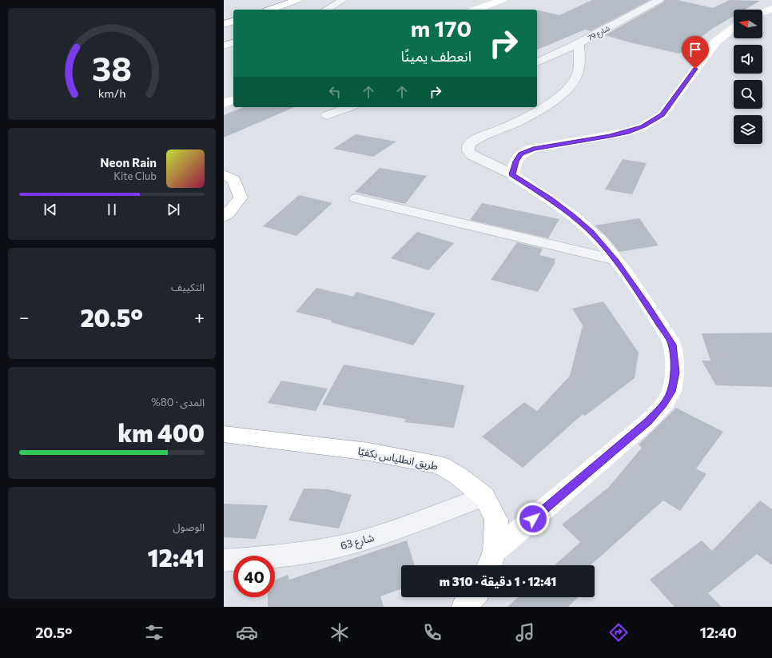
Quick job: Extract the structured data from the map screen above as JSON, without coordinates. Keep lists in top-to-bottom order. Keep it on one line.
{"streets":{"main road":["طريق انطلياس بكفيّا"],"street":["شارع 79","شارع 63"]},"crossings":[["طريق انطلياس بكفيّا","شارع 63"]],"north":"left","page":{"turn":["170 m","انعطف يمينًا"],"song":["Neon Rain","Kite Club"],"tile":["التكييف",["المدى · 80%","400 km"],["الوصول","12:41"]],"heat":["−","20.5°","+"],"limit":"40","trip":"12:41 · 1 دقيقة · 310 m","tabs":["12:40","20.5°"],"gauge":["38","km/h"]}}
